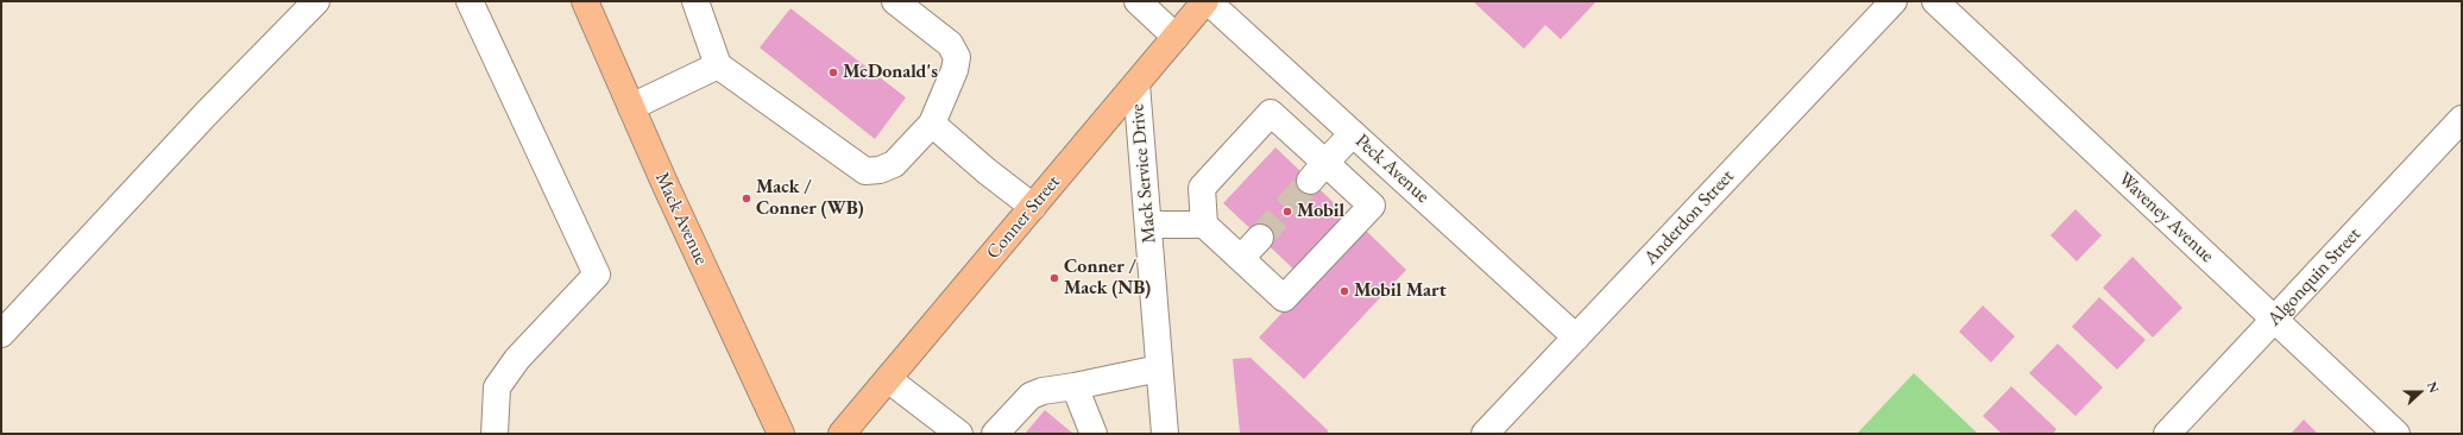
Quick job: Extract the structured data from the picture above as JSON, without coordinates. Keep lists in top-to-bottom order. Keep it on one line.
{"streets":{"main road":["Conner Street","Mack Avenue"],"street":["Peck Avenue","Mack Service Drive","Anderdon Street","Waveney Avenue","Algonquin Street"]},"crossings":[["Peck Avenue","Conner Street"],["Peck Avenue","Anderdon Street"],["Mack Service Drive","Conner Street"],["Waveney Avenue","Algonquin Street"]],"places":["McDonald's","Mack / Conner (WB)","Mobil","Conner / Mack (NB)","Mobil Mart"],"north":"right"}
